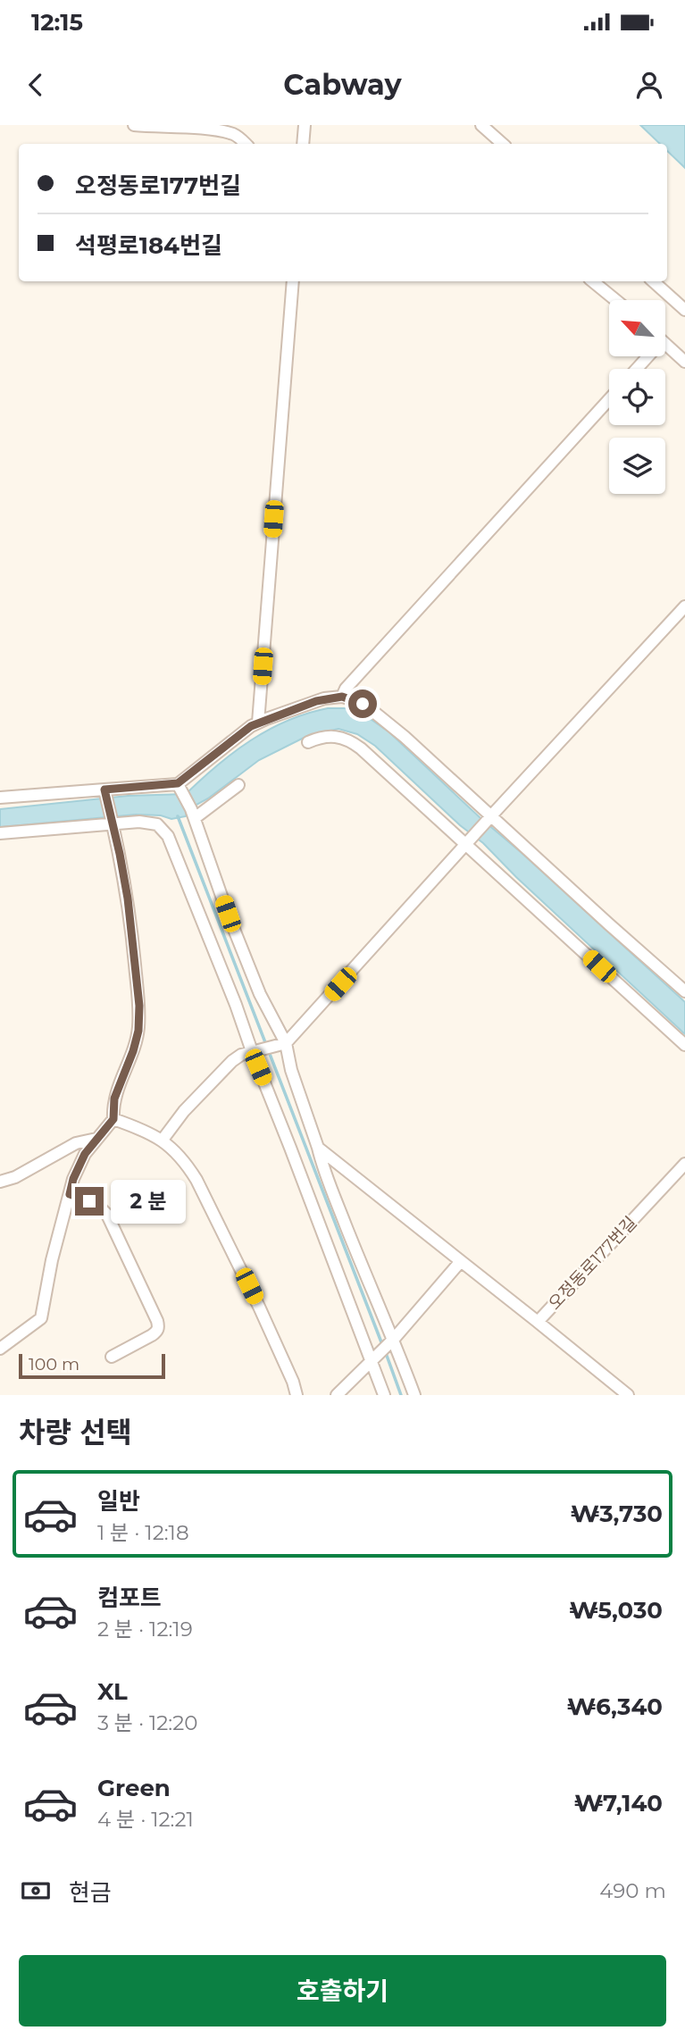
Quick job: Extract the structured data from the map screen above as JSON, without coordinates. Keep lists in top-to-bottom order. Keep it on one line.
{"streets":{"lane":["오정동로177번길"]},"scale_bar":"100 m","north":"top left","page":{"status":"12:15","header":"Cabway","banner":["오정동로177번길","석평로184번길"],"bubble":"2 분","scale":"100 m","heading":"차량 선택","list":[{"name":"일반","note":"1 분 · 12:18","value":"₩3,730"},{"name":"컴포트","note":"2 분 · 12:19","value":"₩5,030"},{"name":"XL","note":"3 분 · 12:20","value":"₩6,340"},{"name":"Green","note":"4 분 · 12:21","value":"₩7,140"}],"pay":["현금","490 m"],"buttons":"호출하기"}}
